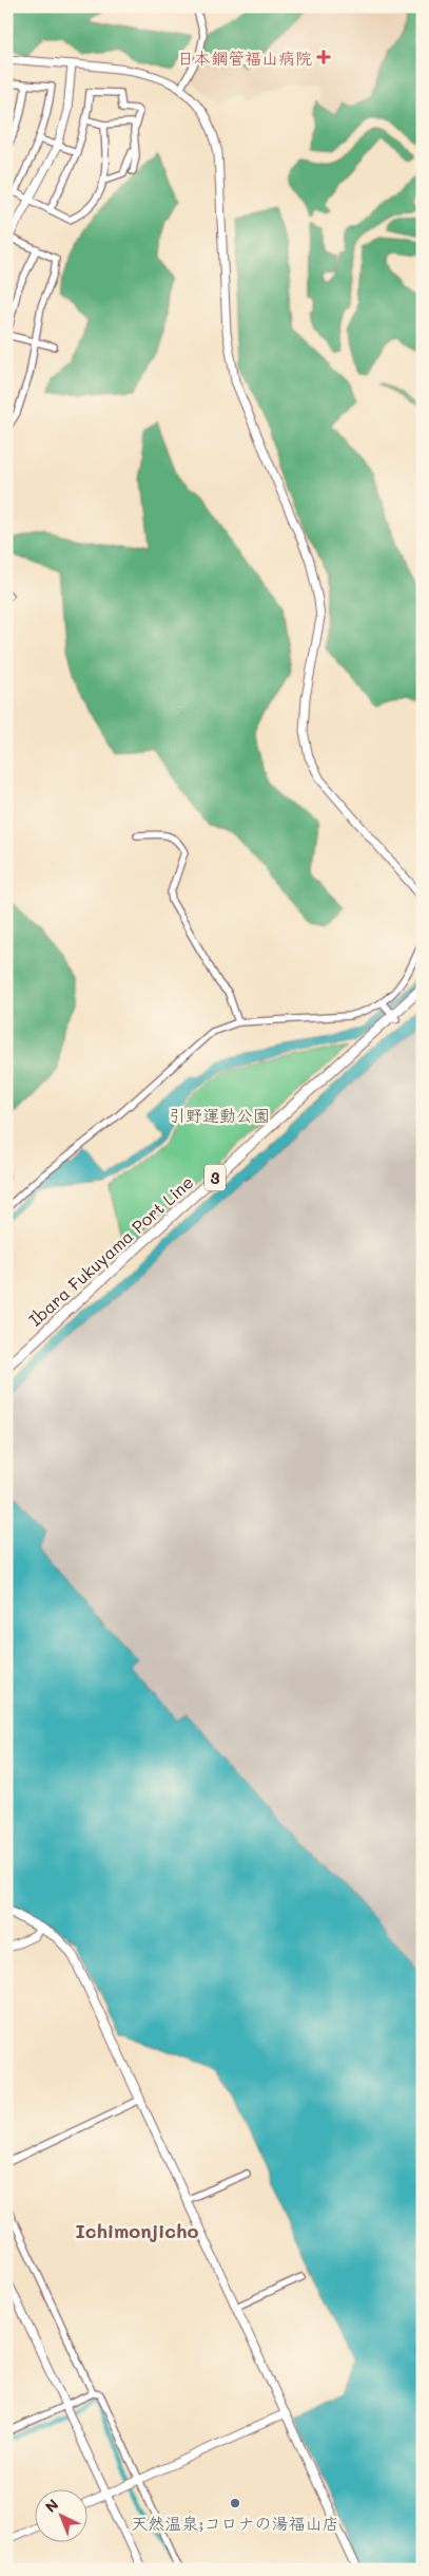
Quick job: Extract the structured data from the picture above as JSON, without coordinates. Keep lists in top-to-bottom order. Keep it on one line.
{"streets":{"main road":["3","Ibara Fukuyama Port Line"]},"districts":["Ichimonjicho"],"parks":["引野運動公園"],"places":{"health":["日本鋼管福山病院"],"other":["天然温泉;コロナの湯福山店"]},"north":"top left"}
